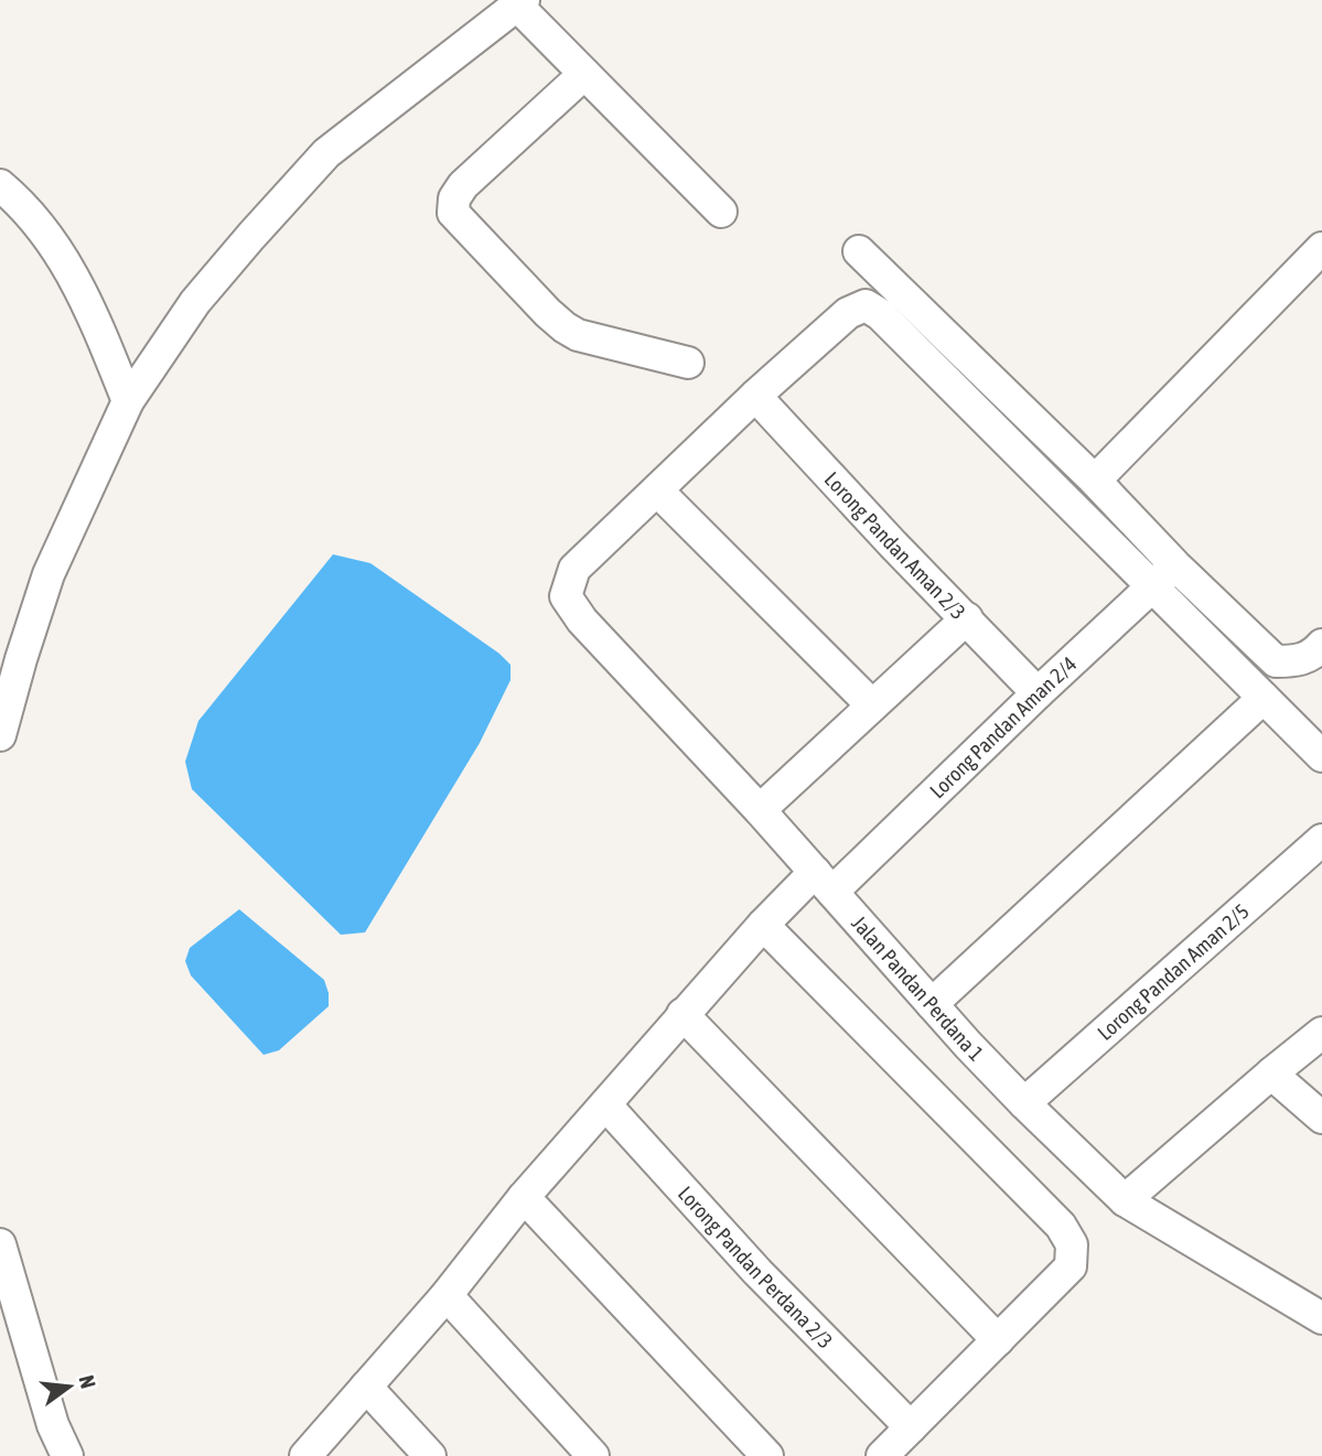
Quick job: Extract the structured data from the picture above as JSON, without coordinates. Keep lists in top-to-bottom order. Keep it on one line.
{"streets":{"street":["Lorong Pandan Aman 2/3","Lorong Pandan Aman 2/4","Lorong Pandan Aman 2/5","Jalan Pandan Perdana 1","Lorong Pandan Perdana 2/3"]},"crossings":[["Lorong Pandan Aman 2/3","Lorong Pandan Aman 2/4"],["Lorong Pandan Aman 2/4","Jalan Pandan Perdana 1"],["Lorong Pandan Aman 2/4","Lorong Pandan Perdana 2/3"],["Lorong Pandan Aman 2/5","Jalan Pandan Perdana 1"]],"north":"right"}
